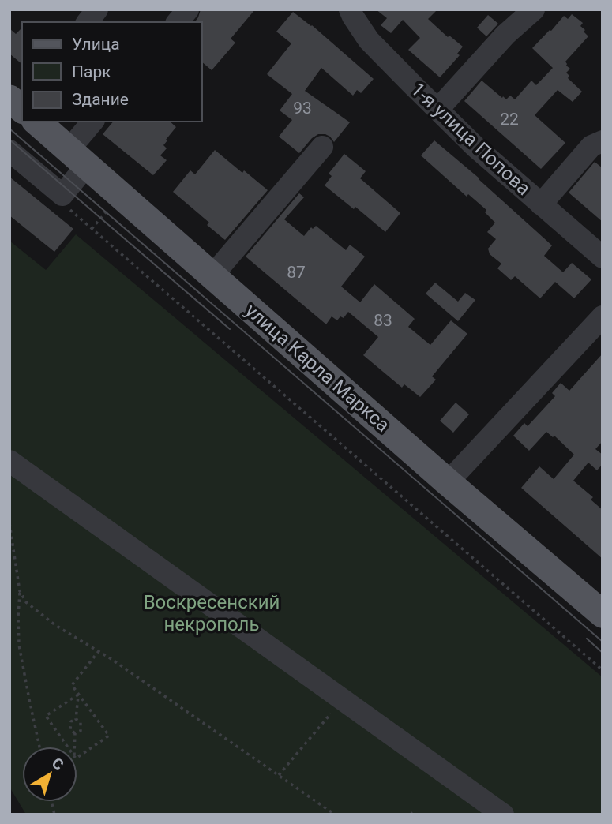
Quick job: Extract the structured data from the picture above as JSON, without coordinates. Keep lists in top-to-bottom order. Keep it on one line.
{"streets":{"main road":["улица Карла Маркса"],"street":["1-я улица Попова"]},"parks":["Воскресенский некрополь"],"house_numbers":["93","22","87","83"],"legend":["Улица","Парк","Здание"],"north":"top right"}
